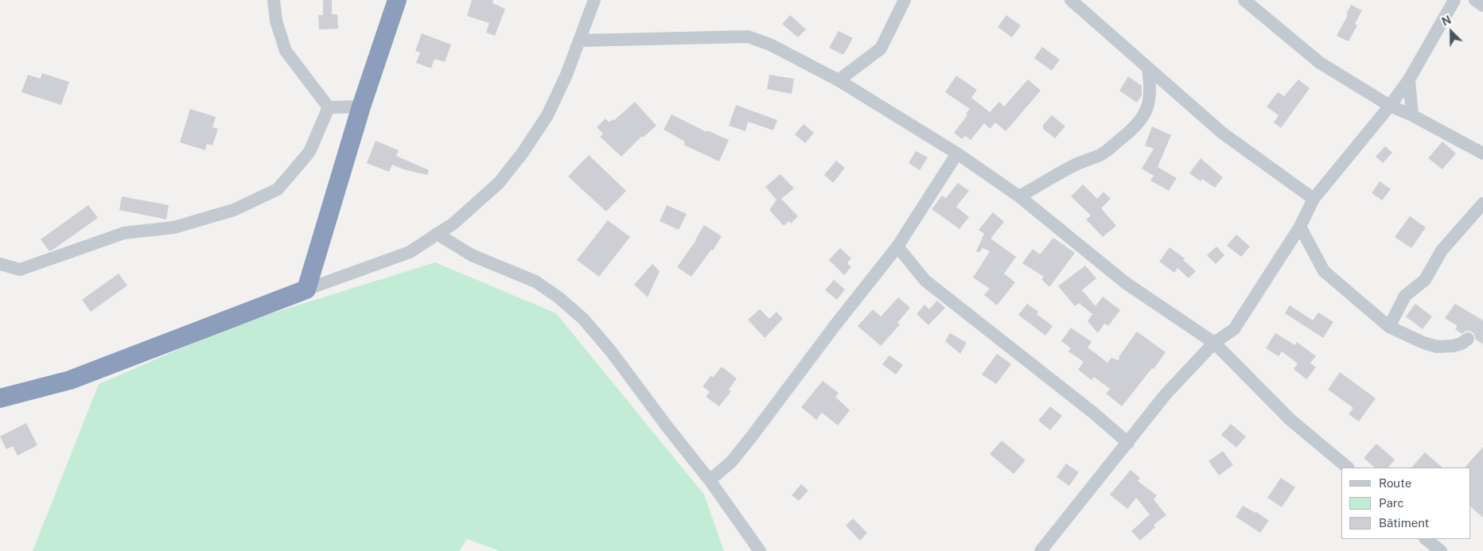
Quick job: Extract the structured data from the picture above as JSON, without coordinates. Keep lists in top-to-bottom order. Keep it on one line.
{"legend":["Route","Parc","Bâtiment"],"north":"top left"}
